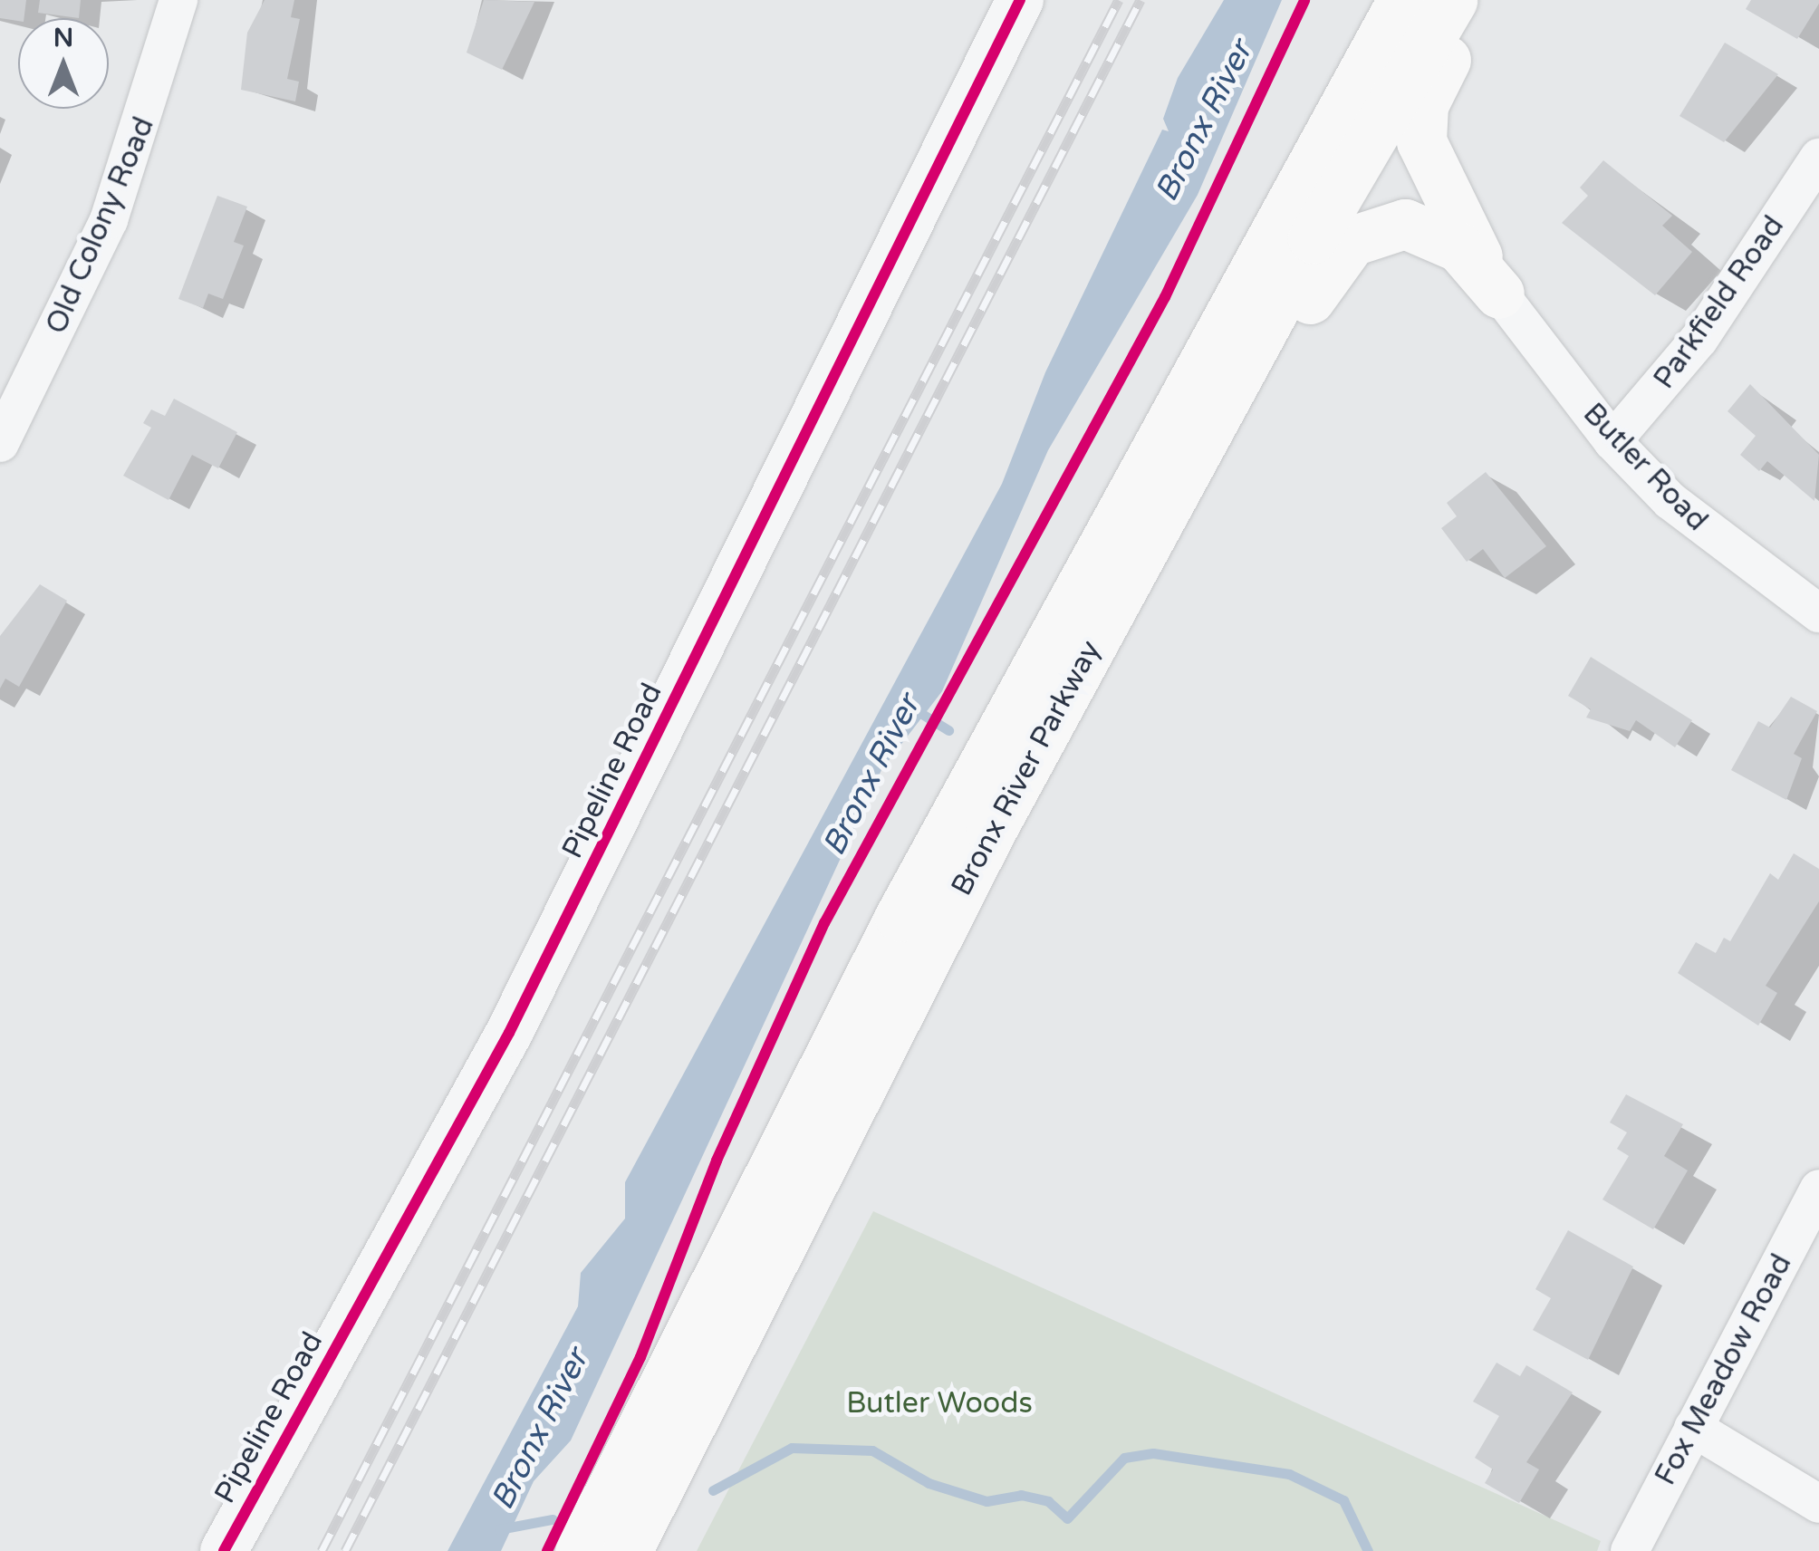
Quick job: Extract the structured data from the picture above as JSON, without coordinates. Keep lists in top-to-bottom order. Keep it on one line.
{"streets":{"highway":["Bronx River Parkway"],"street":["Old Colony Road","Parkfield Road","Butler Road","Pipeline Road","Fox Meadow Road"]},"crossings":[["Parkfield Road","Butler Road"]],"water":["Bronx River"],"parks":["Butler Woods"],"north":"top"}
